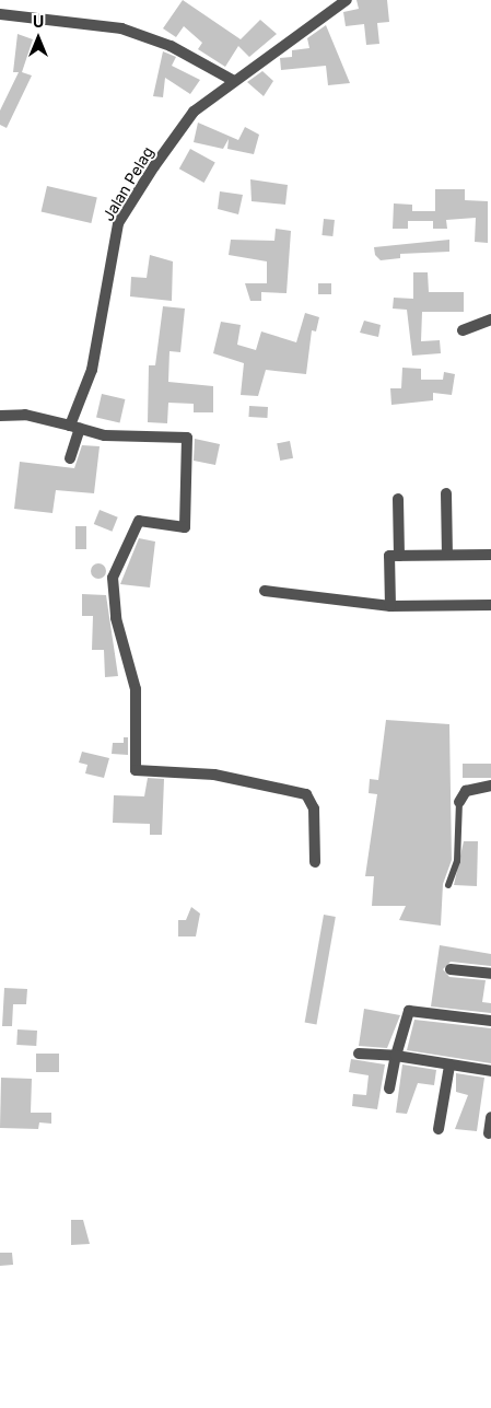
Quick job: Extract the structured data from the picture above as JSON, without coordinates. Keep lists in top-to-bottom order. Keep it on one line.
{"streets":{"street":["Jalan Pelag"]},"north":"top"}
